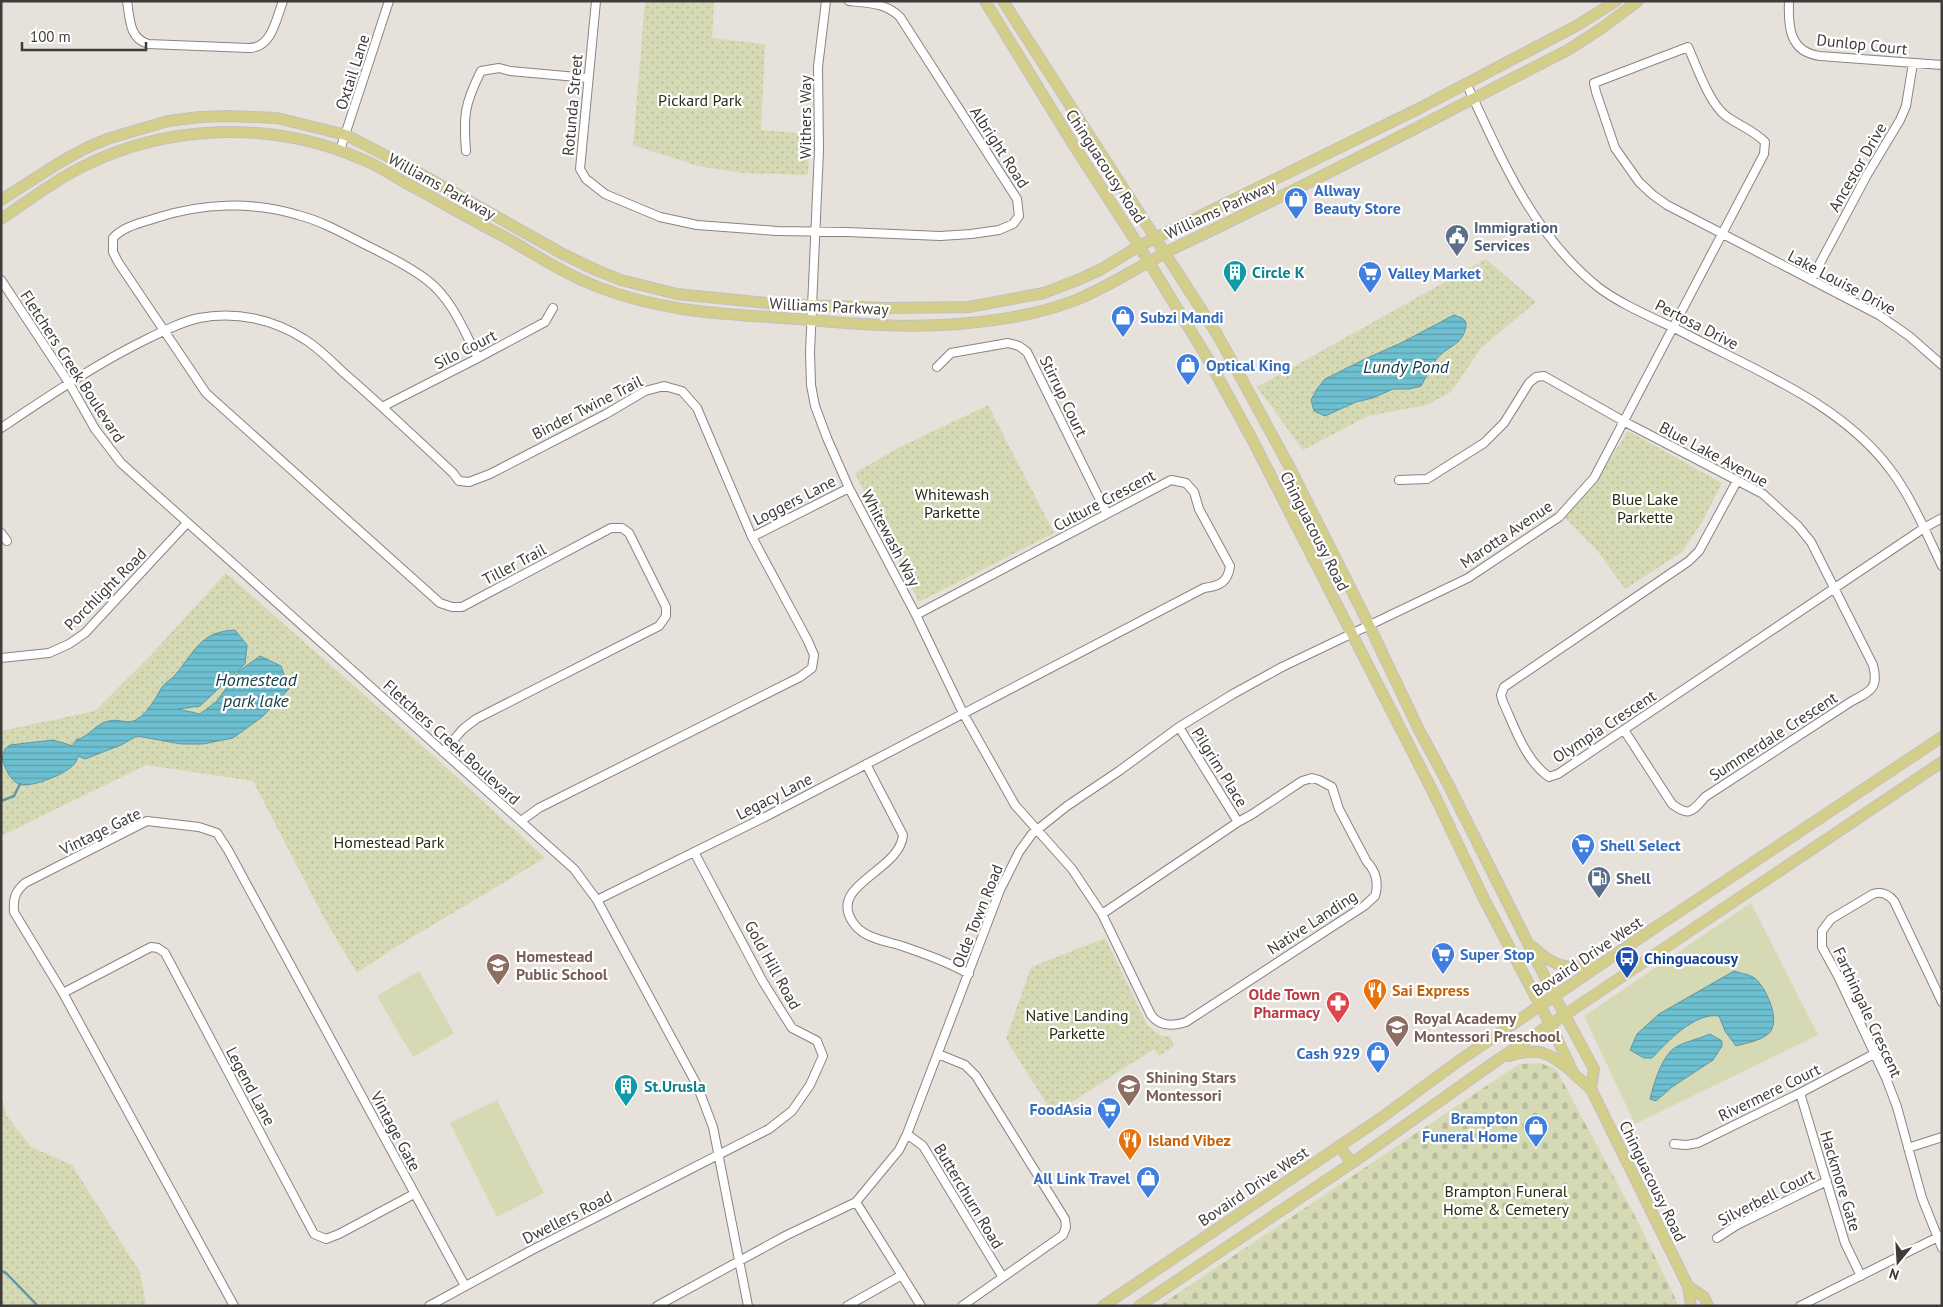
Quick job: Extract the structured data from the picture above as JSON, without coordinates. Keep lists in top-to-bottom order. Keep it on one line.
{"streets":{"main road":["Chinguacousy Road","Williams Parkway","Bovaird Drive West"],"street":["Dunlop Court","Oxtail Lane","Rotunda Street","Withers Way","Albright Road","Ancestor Drive","Lake Louise Drive","Pertosa Drive","Silo Court","Fletchers Creek Boulevard","Stirrup Court","Binder Twine Trail","Blue Lake Avenue","Loggers Lane","Culture Crescent","Marotta Avenue","Whitewash Way","Tiller Trail","Porchlight Road","Olympia Crescent","Summerdale Crescent","Pilgrim Place","Legacy Lane","Vintage Gate","Olde Town Road","Native Landing","Gold Hill Road","Farthingale Crescent","Legend Lane","Rivermere Court","Hackmore Gate","Butterchurn Road","Silverbell Court","Dwellers Road"]},"crossings":[["Dunlop Court","Ancestor Drive"],["Oxtail Lane","Williams Parkway"],["Rotunda Street","Withers Way"],["Rotunda Street","Albright Road"],["Rotunda Street","Whitewash Way"],["Withers Way","Albright Road"],["Withers Way","Whitewash Way"],["Albright Road","Whitewash Way"],["Chinguacousy Road","Williams Parkway"],["Chinguacousy Road","Marotta Avenue"],["Chinguacousy Road","Olde Town Road"],["Chinguacousy Road","Bovaird Drive West"],["Ancestor Drive","Lake Louise Drive"],["Williams Parkway","Pertosa Drive"],["Williams Parkway","Whitewash Way"],["Lake Louise Drive","Marotta Avenue"],["Pertosa Drive","Marotta Avenue"],["Pertosa Drive","Olympia Crescent"],["Silo Court","Binder Twine Trail"],["Silo Court","Tiller Trail"],["Fletchers Creek Boulevard","Binder Twine Trail"],["Fletchers Creek Boulevard","Tiller Trail"],["Fletchers Creek Boulevard","Porchlight Road"],["Fletchers Creek Boulevard","Legacy Lane"],["Fletchers Creek Boulevard","Olde Town Road"],["Fletchers Creek Boulevard","Gold Hill Road"],["Fletchers Creek Boulevard","Dwellers Road"],["Stirrup Court","Culture Crescent"],["Binder Twine Trail","Loggers Lane"],["Binder Twine Trail","Tiller Trail"],["Blue Lake Avenue","Marotta Avenue"],["Blue Lake Avenue","Olympia Crescent"],["Blue Lake Avenue","Summerdale Crescent"],["Loggers Lane","Whitewash Way"],["Culture Crescent","Whitewash Way"],["Culture Crescent","Legacy Lane"],["Marotta Avenue","Olde Town Road"],["Whitewash Way","Legacy Lane"],["Whitewash Way","Olde Town Road"],["Whitewash Way","Native Landing"],["Olympia Crescent","Summerdale Crescent"],["Pilgrim Place","Olde Town Road"],["Pilgrim Place","Native Landing"],["Legacy Lane","Gold Hill Road"],["Vintage Gate","Legend Lane"],["Vintage Gate","Dwellers Road"],["Olde Town Road","Native Landing"],["Olde Town Road","Butterchurn Road"],["Gold Hill Road","Dwellers Road"],["Farthingale Crescent","Rivermere Court"],["Rivermere Court","Hackmore Gate"],["Hackmore Gate","Silverbell Court"]],"water":["Lundy Pond","Homestead park lake"],"parks":["Pickard Park","Whitewash Parkette","Blue Lake Parkette","Homestead Park","Native Landing Parkette","Brampton Funeral Home & Cemetery"],"places":{"shop":["Allway Beauty Store","Subzi Mandi","Optical King","Cash 929","Brampton Funeral Home","All Link Travel"],"public building":["Immigration Services"],"building":["Circle K","St.Urusla"],"supermarket":["Valley Market","Shell Select","Super Stop","FoodAsia"],"fuel station":["Shell"],"bus stop":["Chinguacousy"],"school or university":["Homestead Public School","Royal Academy Montessori Preschool","Shining Stars Montessori"],"restaurant":["Sai Express","Island Vibez"],"pharmacy":["Olde Town Pharmacy"]},"scale_bar":"100 m","north":"bottom"}
